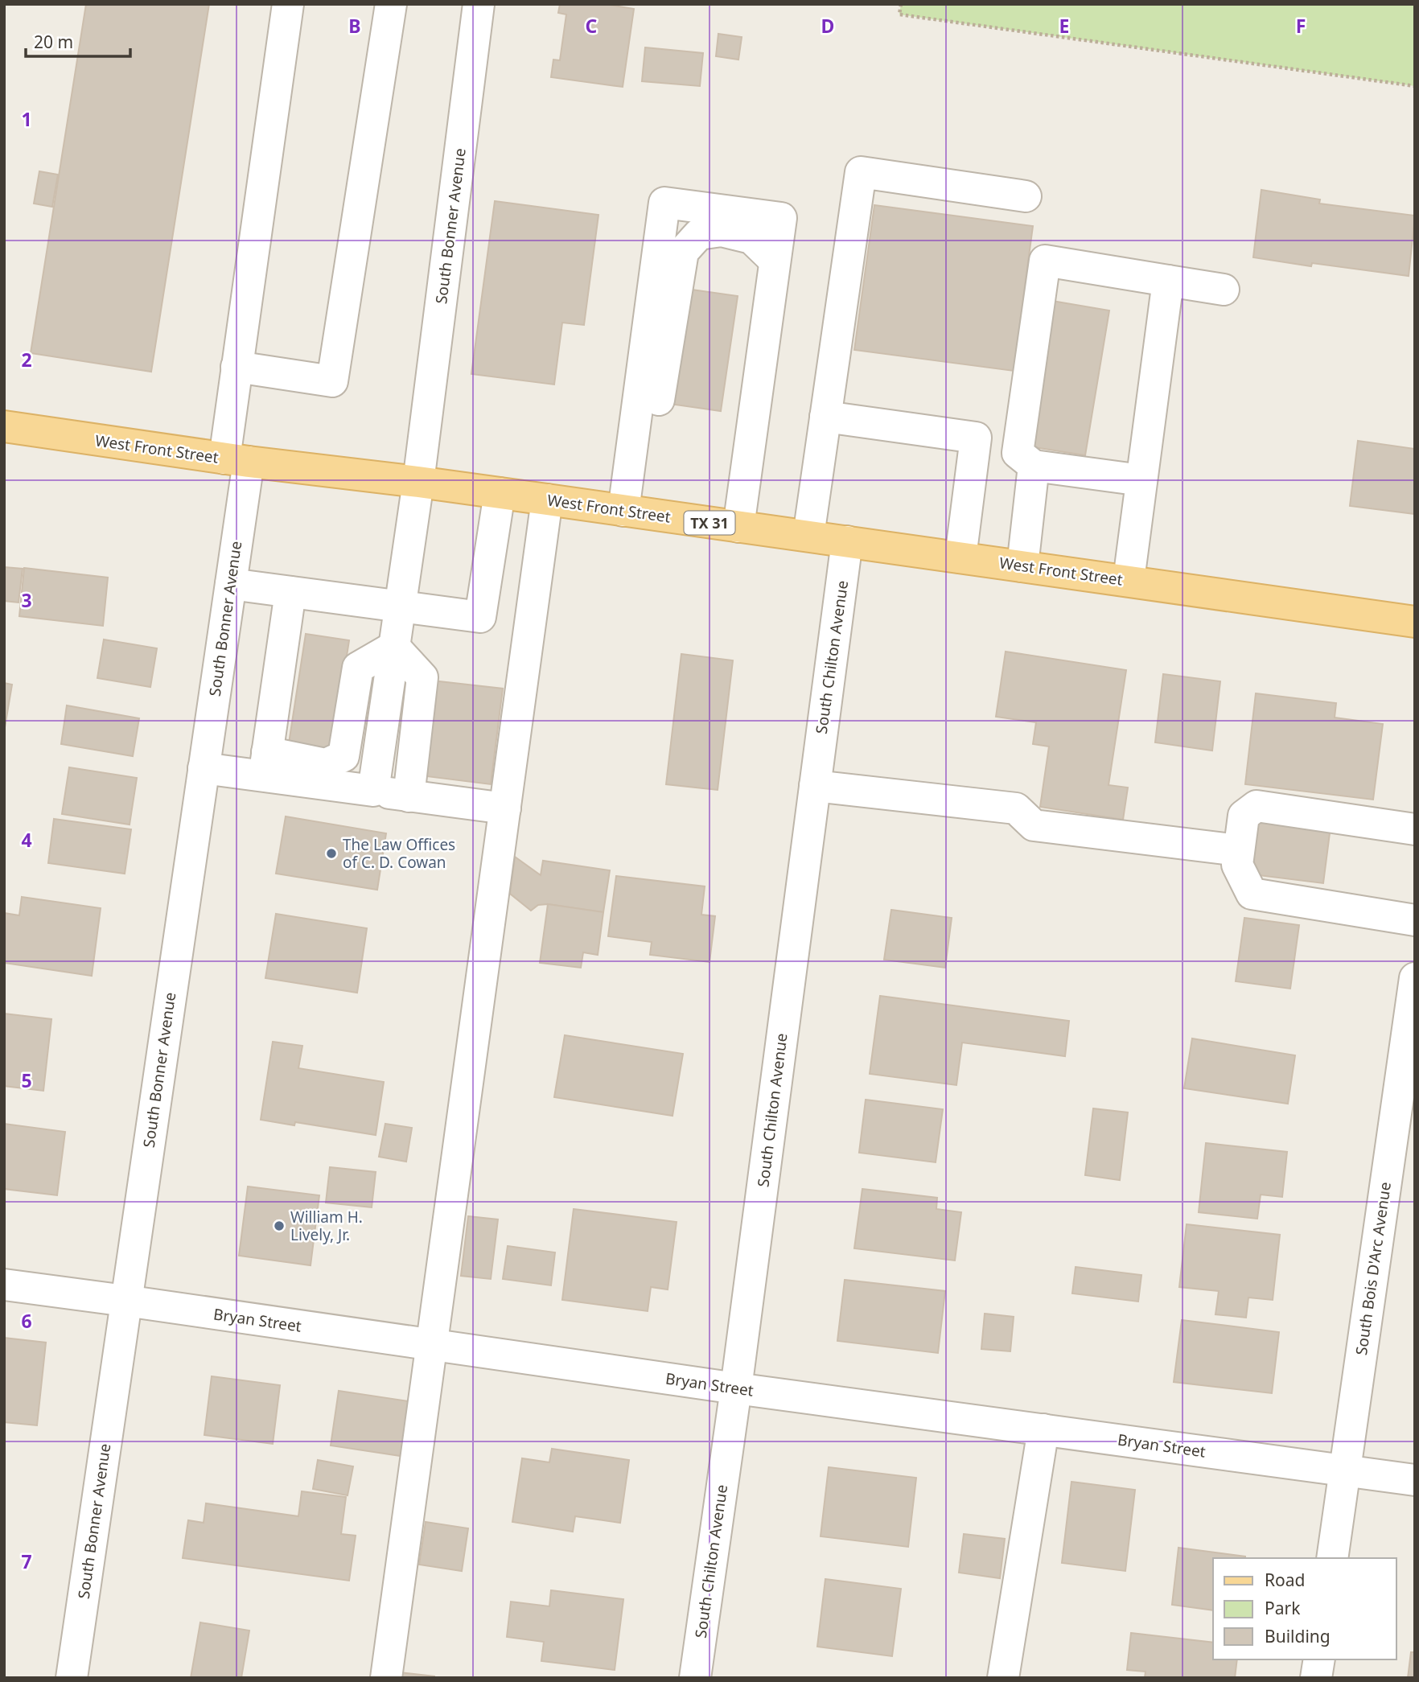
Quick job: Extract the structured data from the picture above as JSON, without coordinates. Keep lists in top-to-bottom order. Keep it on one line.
{"streets":{"main road":["West Front Street","TX 31"],"street":["South Bonner Avenue","South Chilton Avenue","South Bois D'Arc Avenue","Bryan Street"]},"crossings":[["South Bonner Avenue","West Front Street"],["South Bonner Avenue","Bryan Street"],["West Front Street","South Chilton Avenue"],["South Chilton Avenue","Bryan Street"],["South Bois D'Arc Avenue","Bryan Street"]],"places":["The Law Offices of C. D. Cowan","William H. Lively, Jr."],"legend":["Road","Park","Building"],"scale_bar":"20 m","grid":{"columns":["B","C","D","E","F"],"rows":["1","2","3","4","5","6","7"]}}
